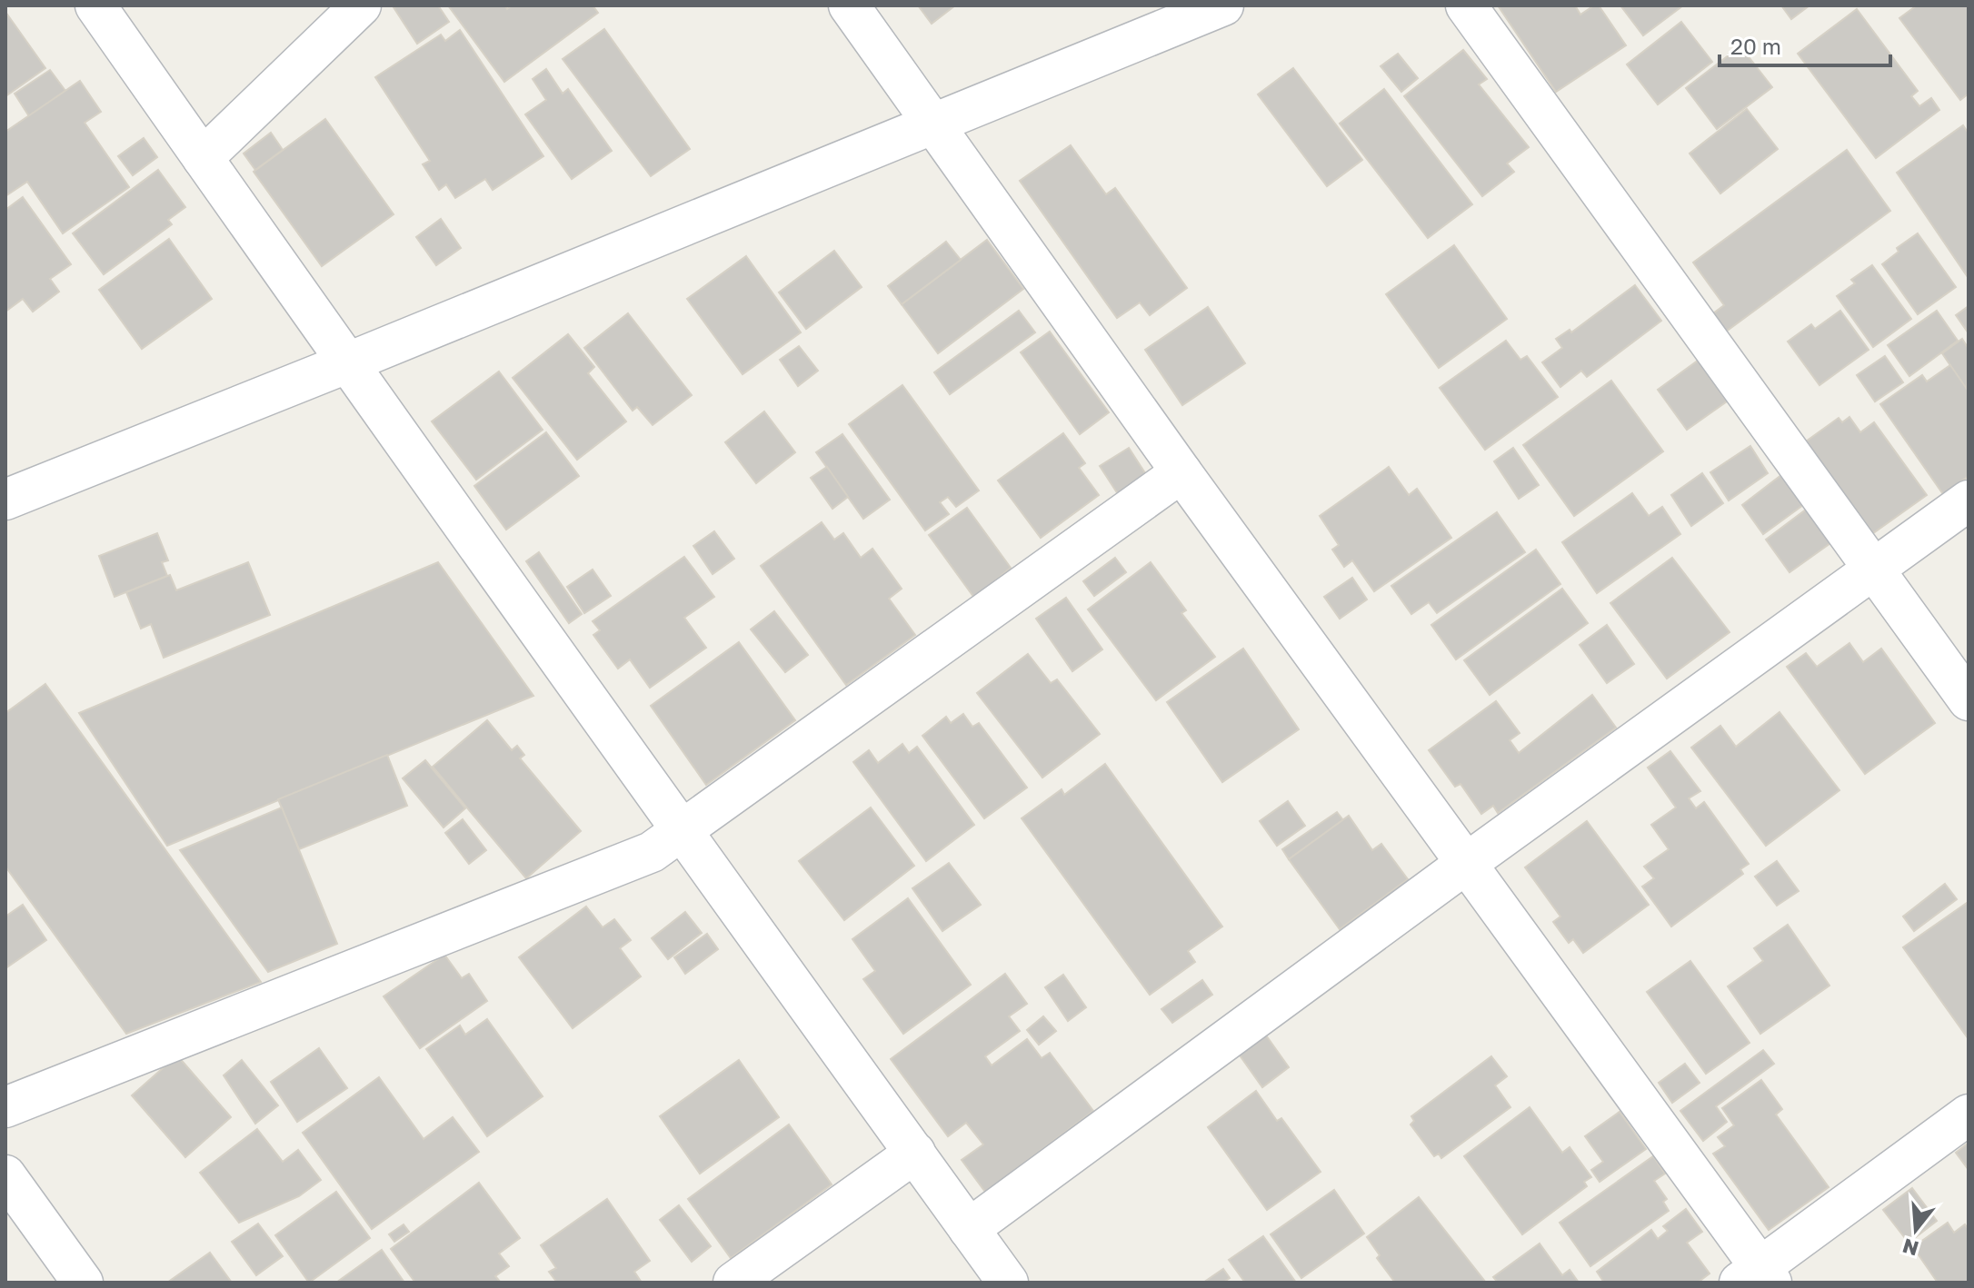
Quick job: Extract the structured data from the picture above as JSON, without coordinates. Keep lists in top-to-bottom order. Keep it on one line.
{"scale_bar":"20 m","north":"bottom"}
